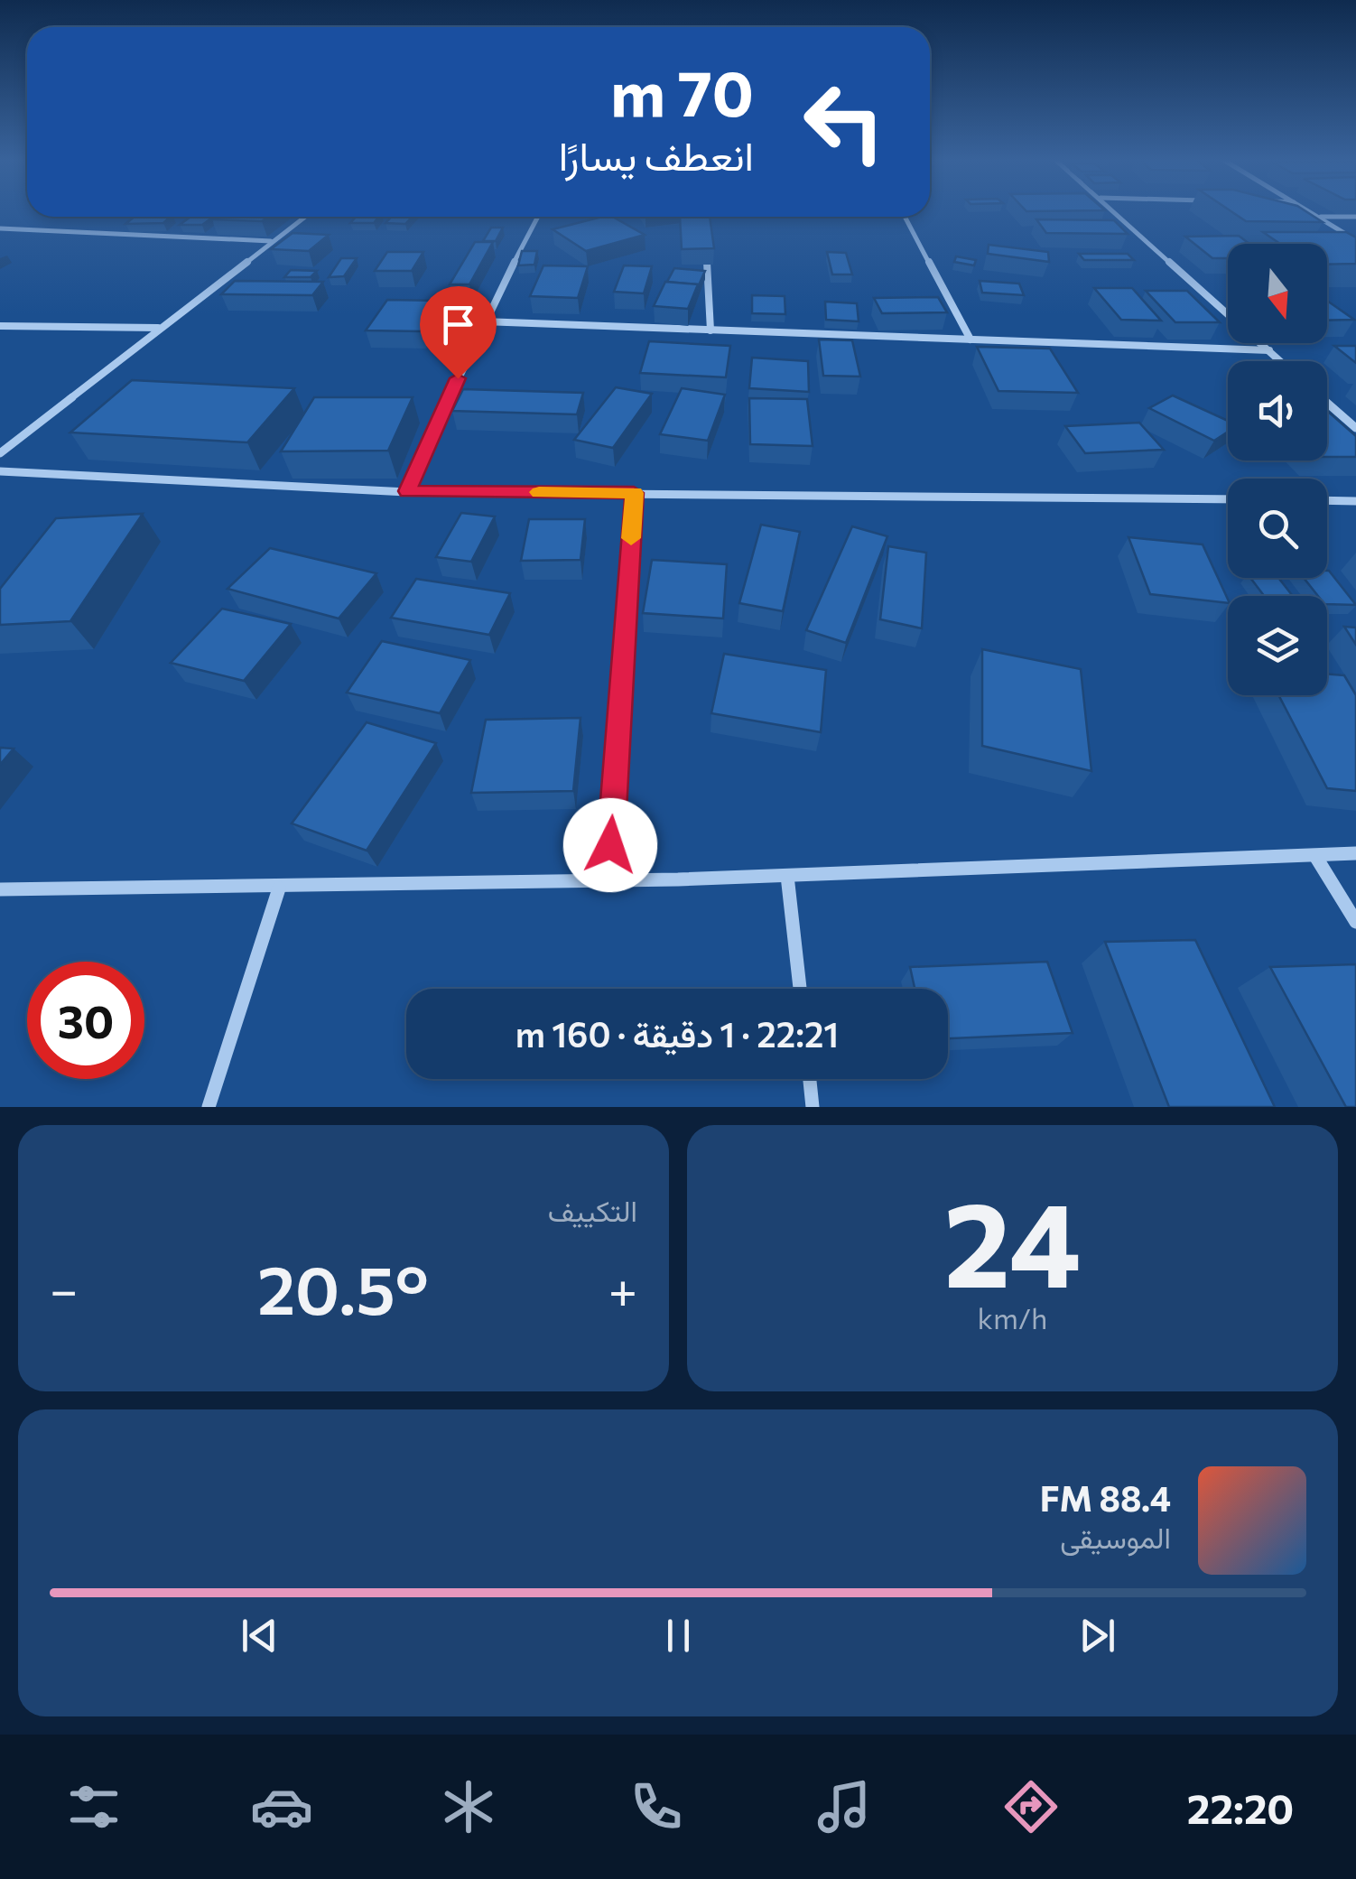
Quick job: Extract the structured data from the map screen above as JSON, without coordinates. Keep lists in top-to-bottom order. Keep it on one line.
{"north":"bottom","page":{"turn":["70 m","انعطف يسارًا"],"limit":"30","trip":"22:21 · 1 دقيقة · 160 m","tile":[["24","km/h"],"التكييف"],"heat":["−","20.5°","+"],"song":["88.4 FM","الموسيقى"],"tabs":"22:20"}}
